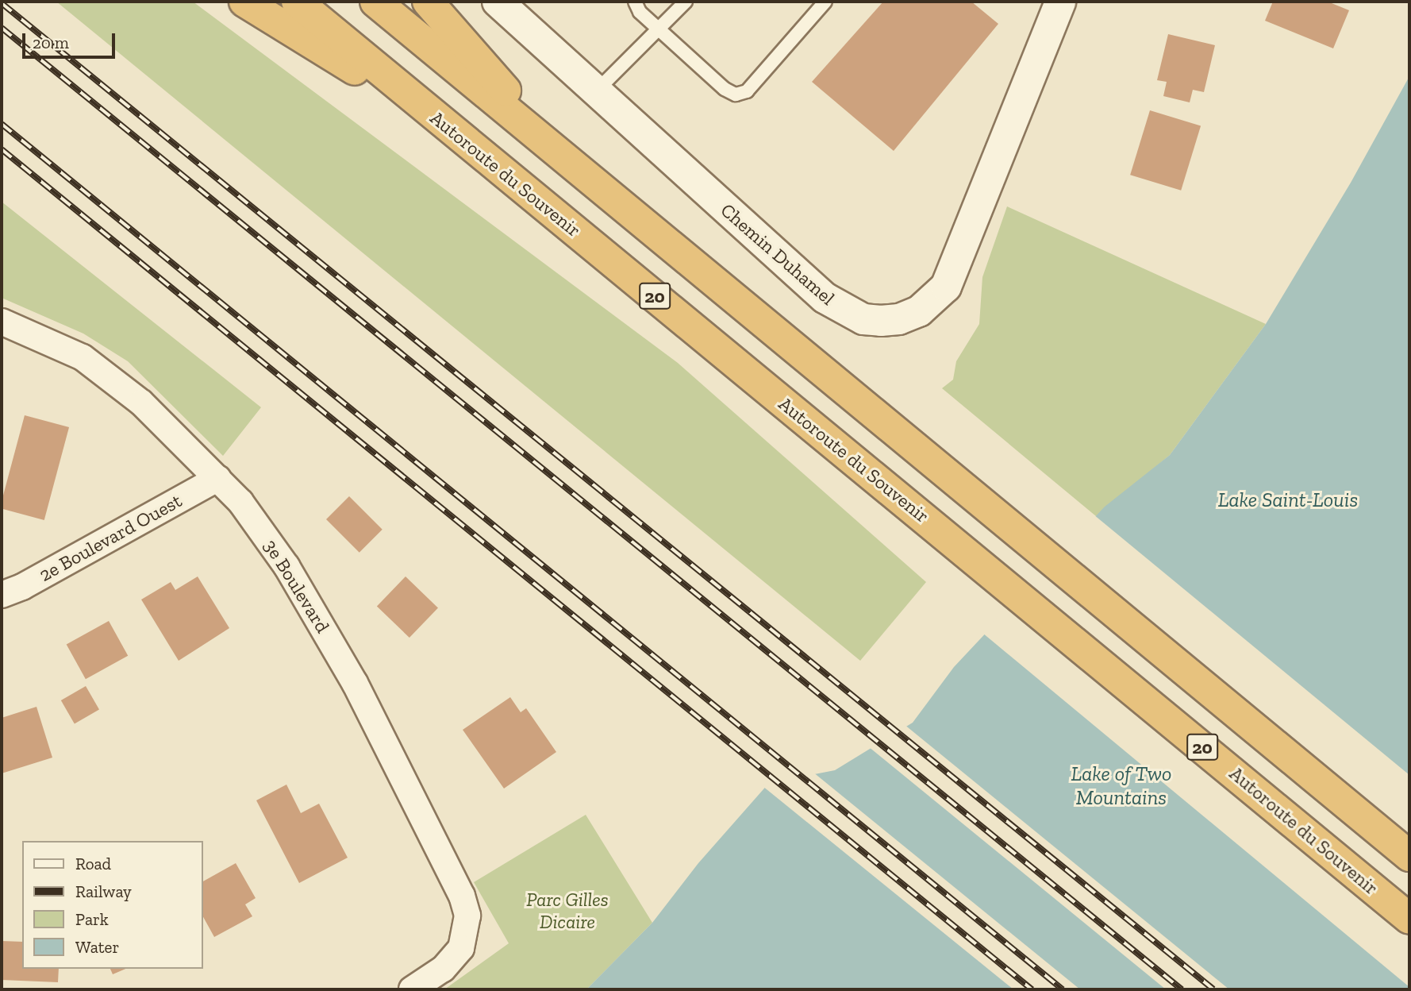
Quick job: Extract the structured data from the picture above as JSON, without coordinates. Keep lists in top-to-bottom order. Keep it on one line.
{"streets":{"highway":["Autoroute du Souvenir","20"],"street":["Chemin Duhamel","2e Boulevard Ouest","3e Boulevard"]},"crossings":[["2e Boulevard Ouest","3e Boulevard"]],"water":["Lake Saint-Louis","Lake of Two Mountains"],"parks":["Parc Gilles Dicaire"],"legend":["Road","Railway","Park","Water"],"scale_bar":"20 m"}
